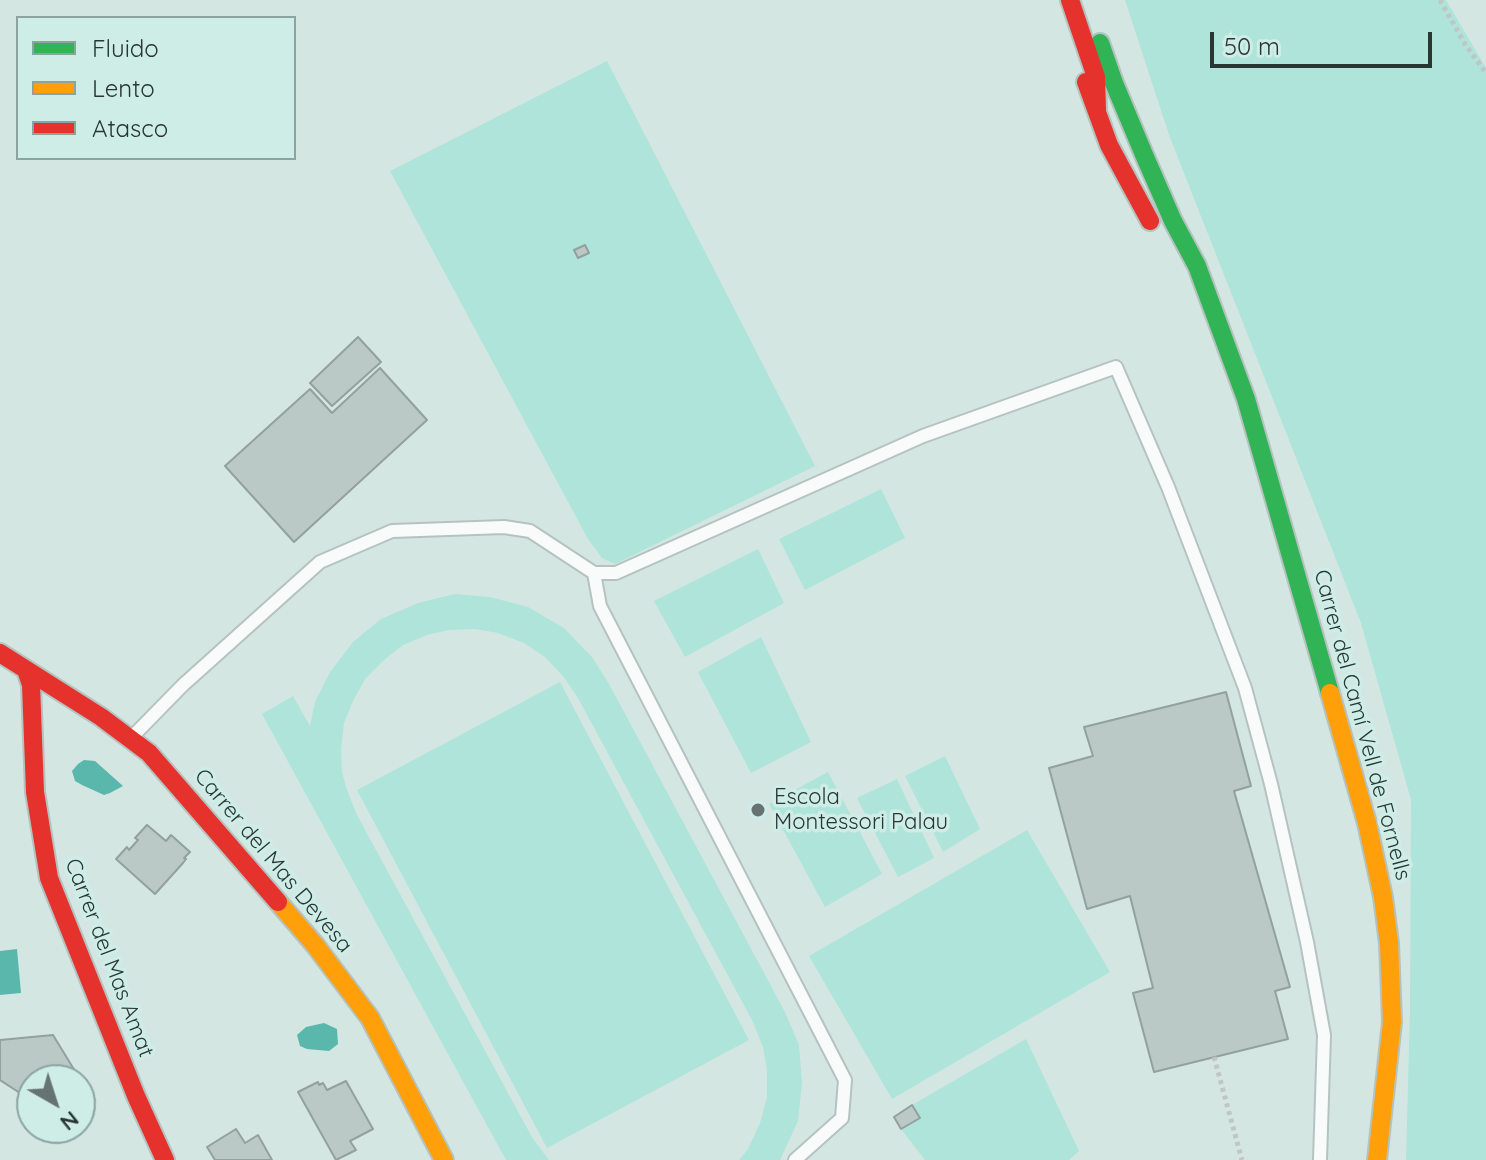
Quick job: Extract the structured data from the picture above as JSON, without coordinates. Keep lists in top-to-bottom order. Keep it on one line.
{"streets":{"street":["Carrer del Camí Vell de Fornells","Carrer del Mas Devesa","Carrer del Mas Amat"]},"crossings":[["Carrer del Mas Devesa","Carrer del Mas Amat"]],"places":["Escola Montessori Palau"],"legend":["Fluido","Lento","Atasco"],"scale_bar":"50 m","north":"bottom right"}
